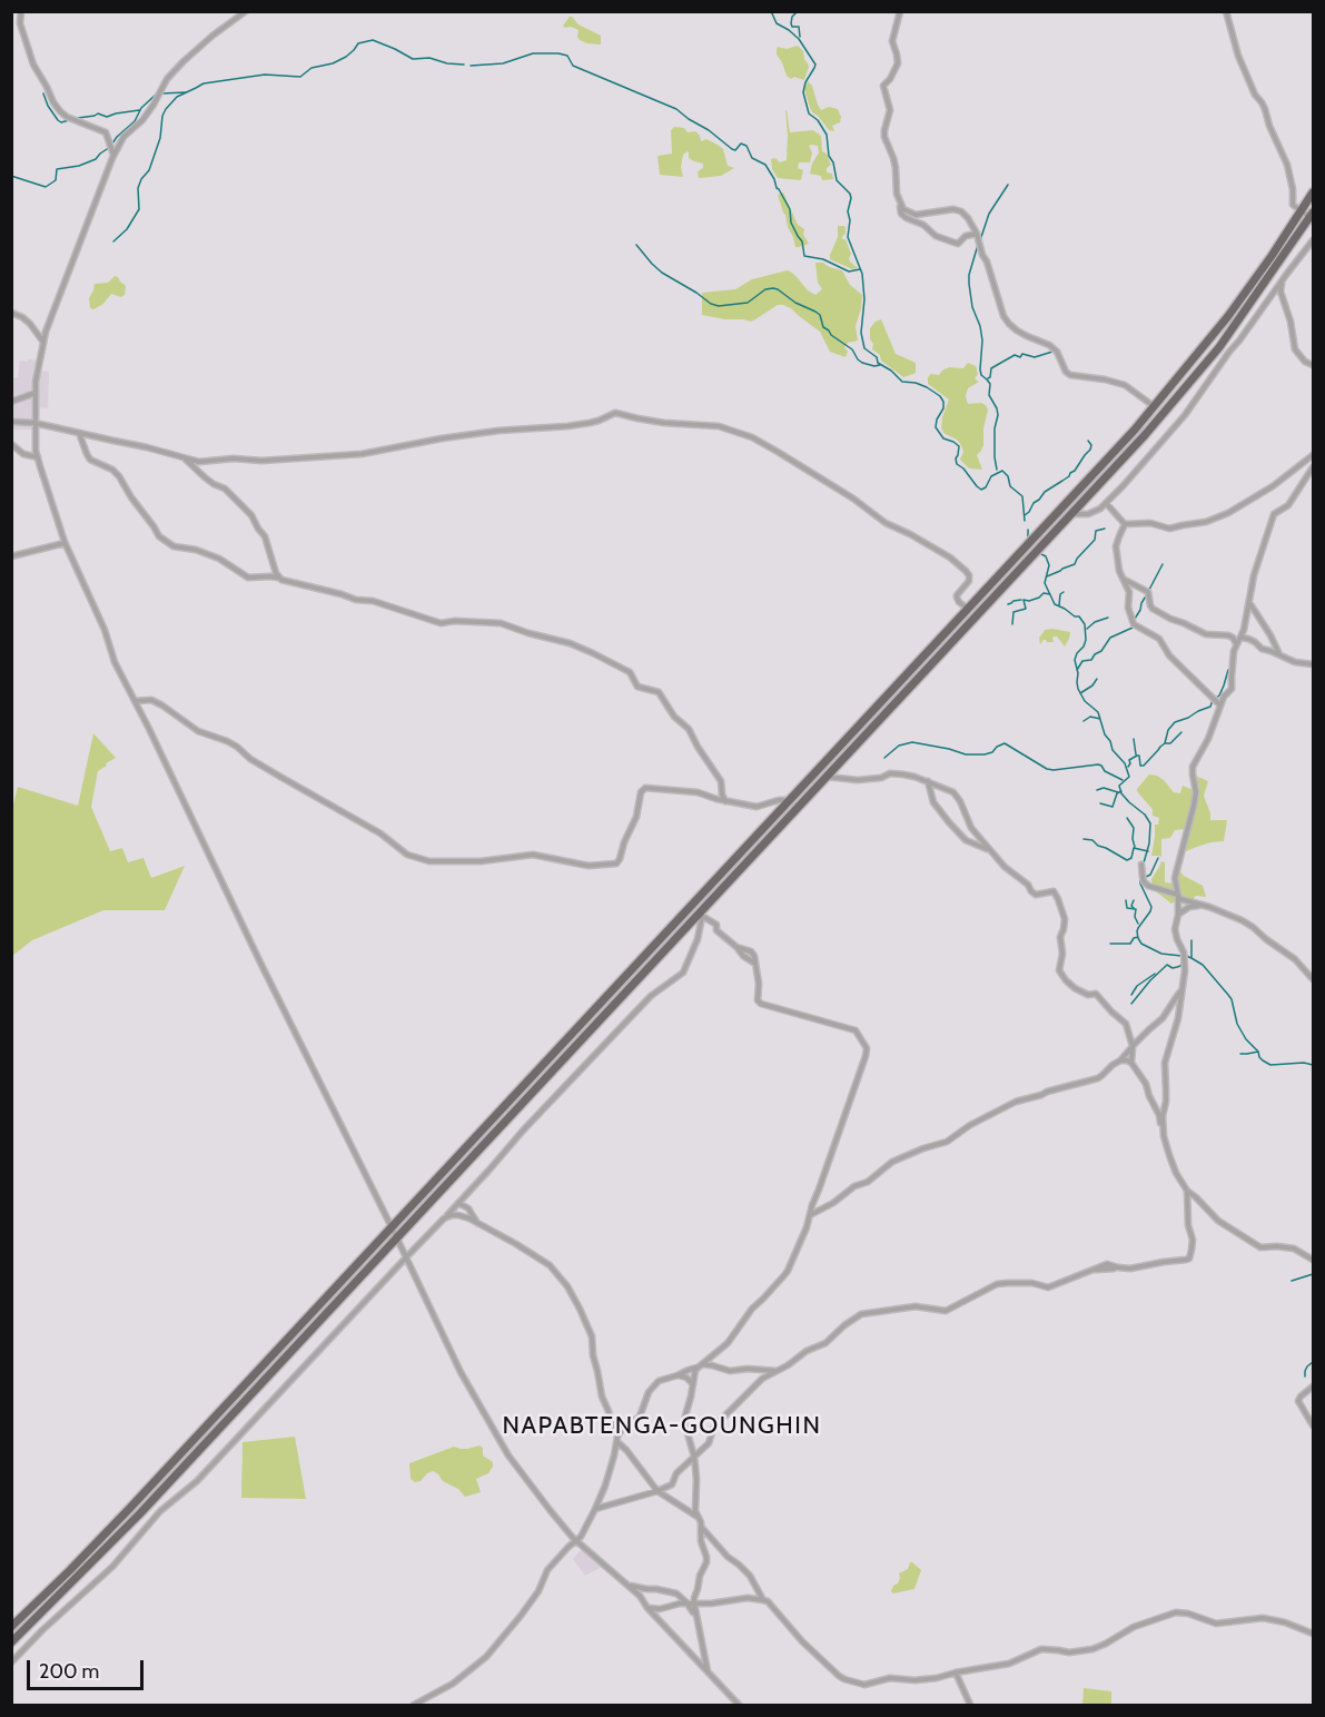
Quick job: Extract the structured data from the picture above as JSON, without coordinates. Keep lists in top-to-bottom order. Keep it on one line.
{"districts":["NAPABTENGA-GOUNGHIN"],"scale_bar":"200 m"}
